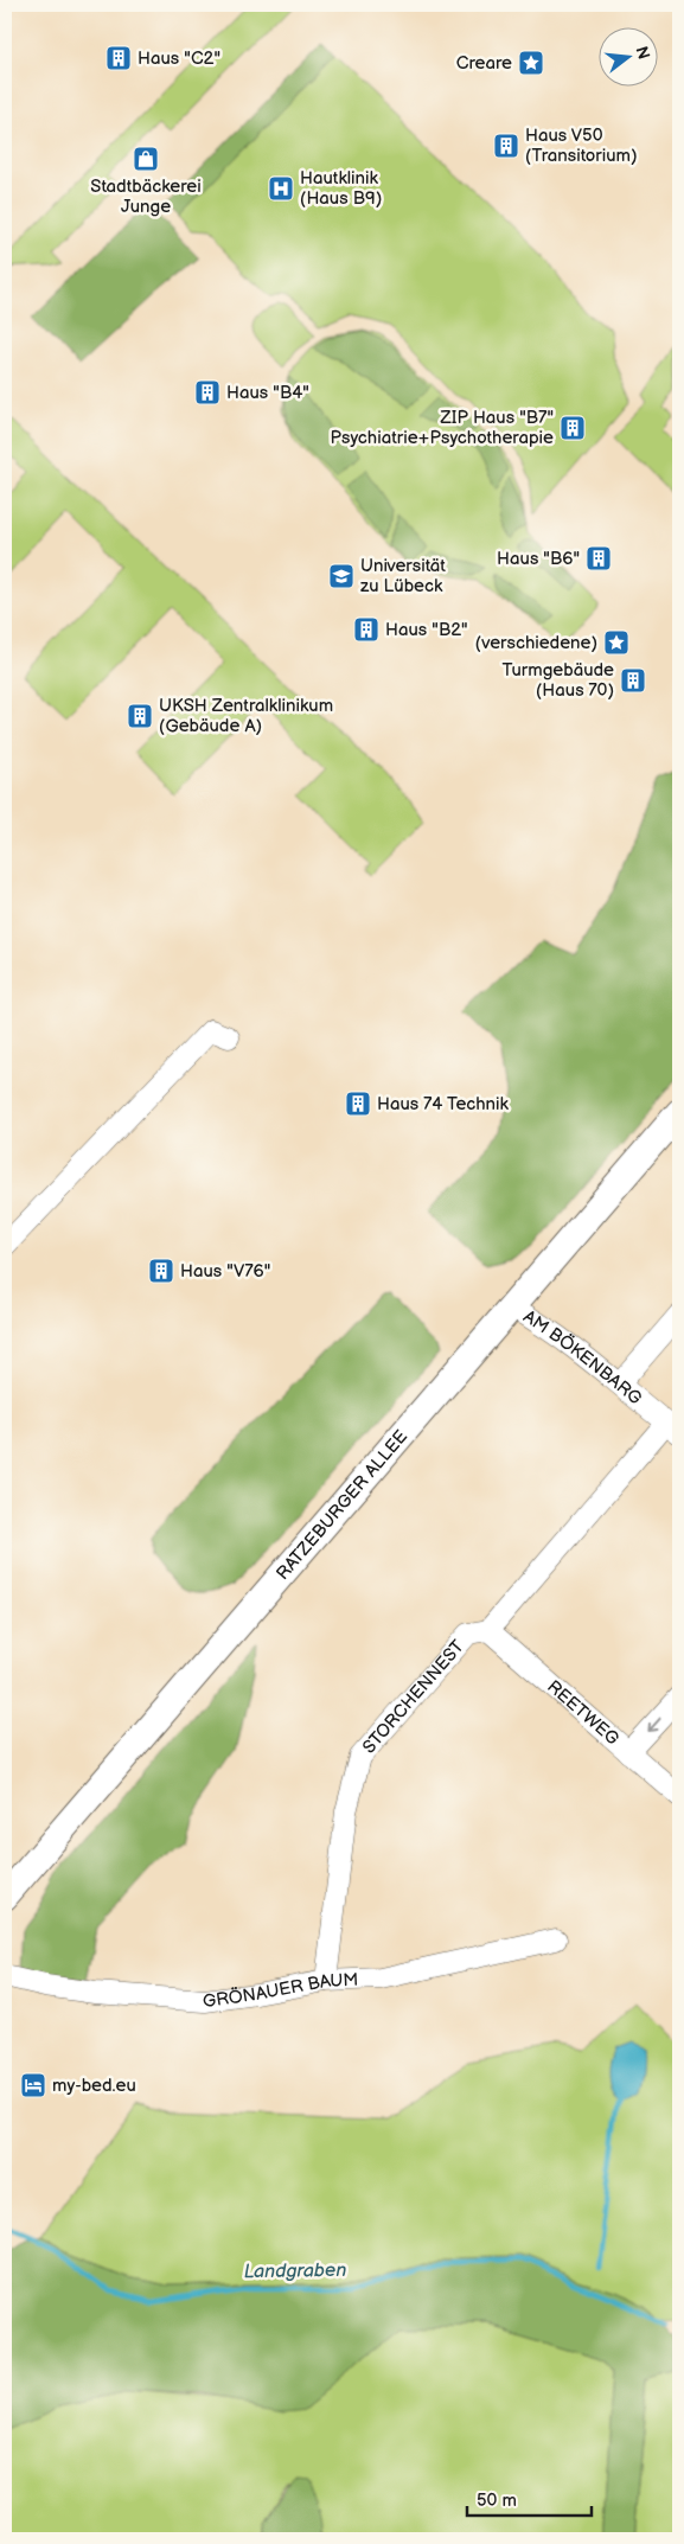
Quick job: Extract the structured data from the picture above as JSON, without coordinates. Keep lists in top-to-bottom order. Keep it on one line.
{"streets":{"main road":["RATZEBURGER ALLEE"],"street":["AM BÖKENBARG","STORCHENNEST","REETWEG","GRÖNAUER BAUM"]},"crossings":[["AM BÖKENBARG","RATZEBURGER ALLEE"],["AM BÖKENBARG","STORCHENNEST"],["STORCHENNEST","REETWEG"],["STORCHENNEST","GRÖNAUER BAUM"]],"water":["Landgraben"],"places":{"building":["Haus \"C2\"","Haus V50 (Transitorium)","Haus \"B4\"","ZIP Haus \"B7\" Psychiatrie+Psychotherapie","Haus \"B6\"","Haus \"B2\"","Turmgebäude (Haus 70)","UKSH Zentralklinikum (Gebäude A)","Haus 74 Technik","Haus \"V76\""],"place":["Creare","(verschiedene)"],"shop":["Stadtbäckerei Junge"],"hospital":["Hautklinik (Haus B9)"],"school or university":["Universität zu Lübeck"],"hotel":["my-bed.eu"]},"scale_bar":"50 m","north":"right"}
